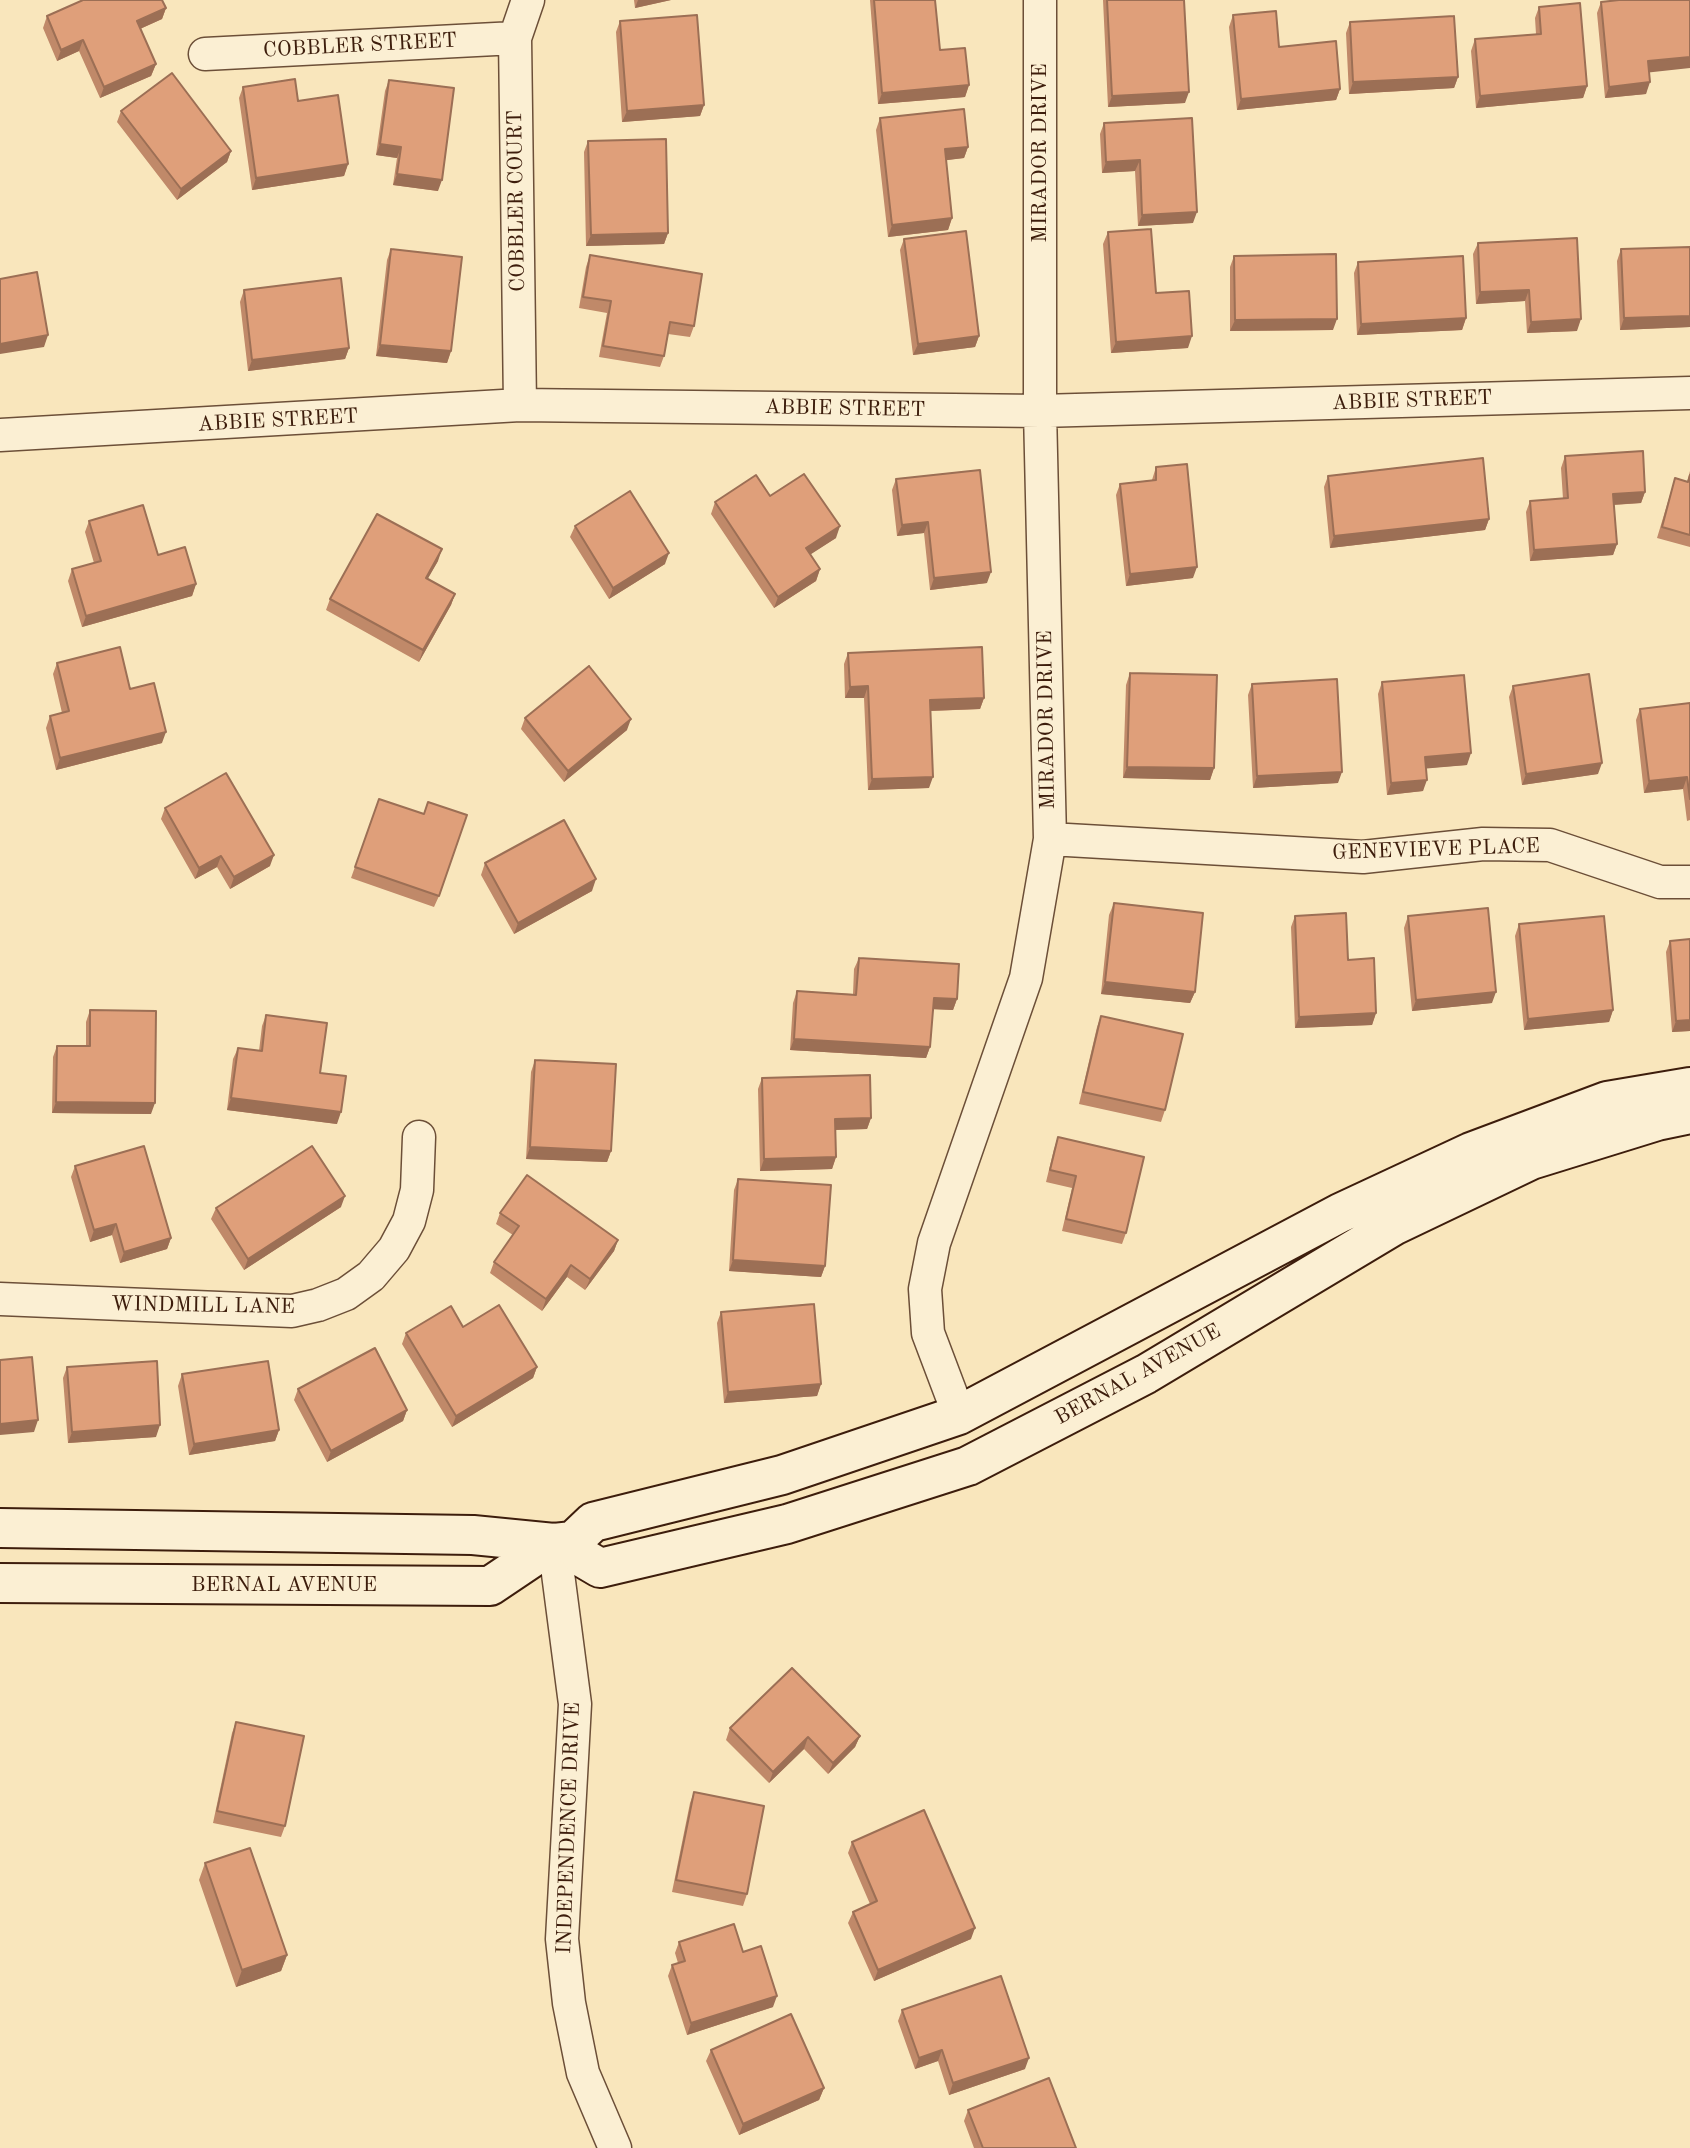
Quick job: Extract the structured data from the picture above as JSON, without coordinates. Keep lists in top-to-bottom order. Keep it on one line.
{"streets":{"main road":["BERNAL AVENUE"],"street":["COBBLER STREET","MIRADOR DRIVE","COBBLER COURT","ABBIE STREET","GENEVIEVE PLACE","WINDMILL LANE","INDEPENDENCE DRIVE"]},"crossings":[["COBBLER STREET","COBBLER COURT"],["MIRADOR DRIVE","ABBIE STREET"],["MIRADOR DRIVE","GENEVIEVE PLACE"],["MIRADOR DRIVE","BERNAL AVENUE"],["COBBLER COURT","ABBIE STREET"],["BERNAL AVENUE","INDEPENDENCE DRIVE"]]}
